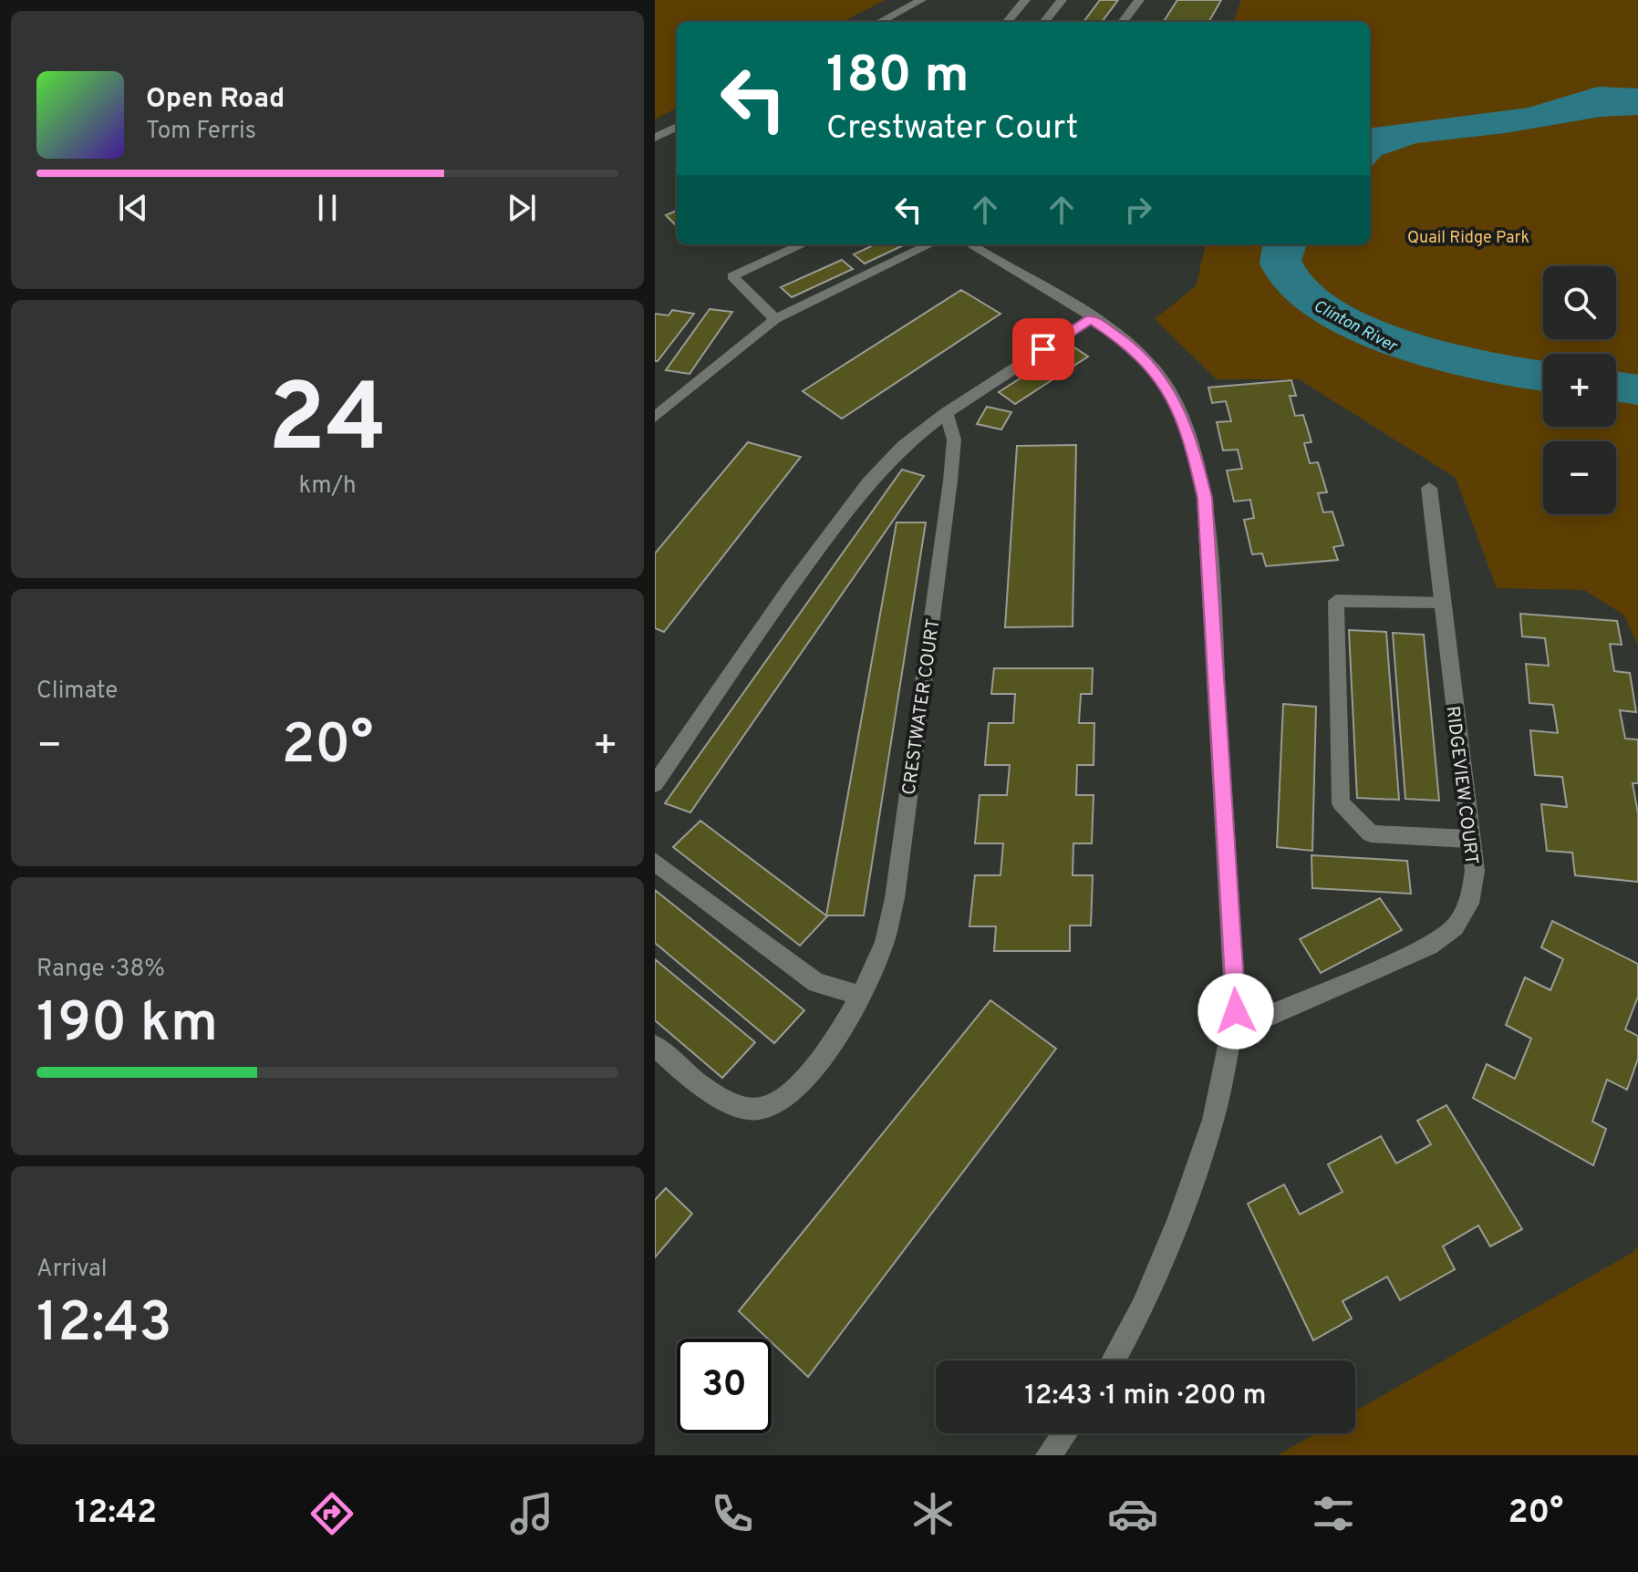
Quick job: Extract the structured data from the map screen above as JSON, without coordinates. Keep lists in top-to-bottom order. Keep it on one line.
{"streets":{"street":["CRESTWATER COURT","RIDGEVIEW COURT"]},"water":["Clinton River"],"parks":["Quail Ridge Park"],"page":{"turn":["180 m","Crestwater Court"],"song":["Open Road","Tom Ferris"],"map_buttons":["+","−"],"tile":[["24","km/h"],"Climate",["Range · 38%","190 km"],["Arrival","12:43"]],"heat":["−","20°","+"],"limit":"30","trip":"12:43 · 1 min · 200 m","tabs":["12:42","20°"]}}
